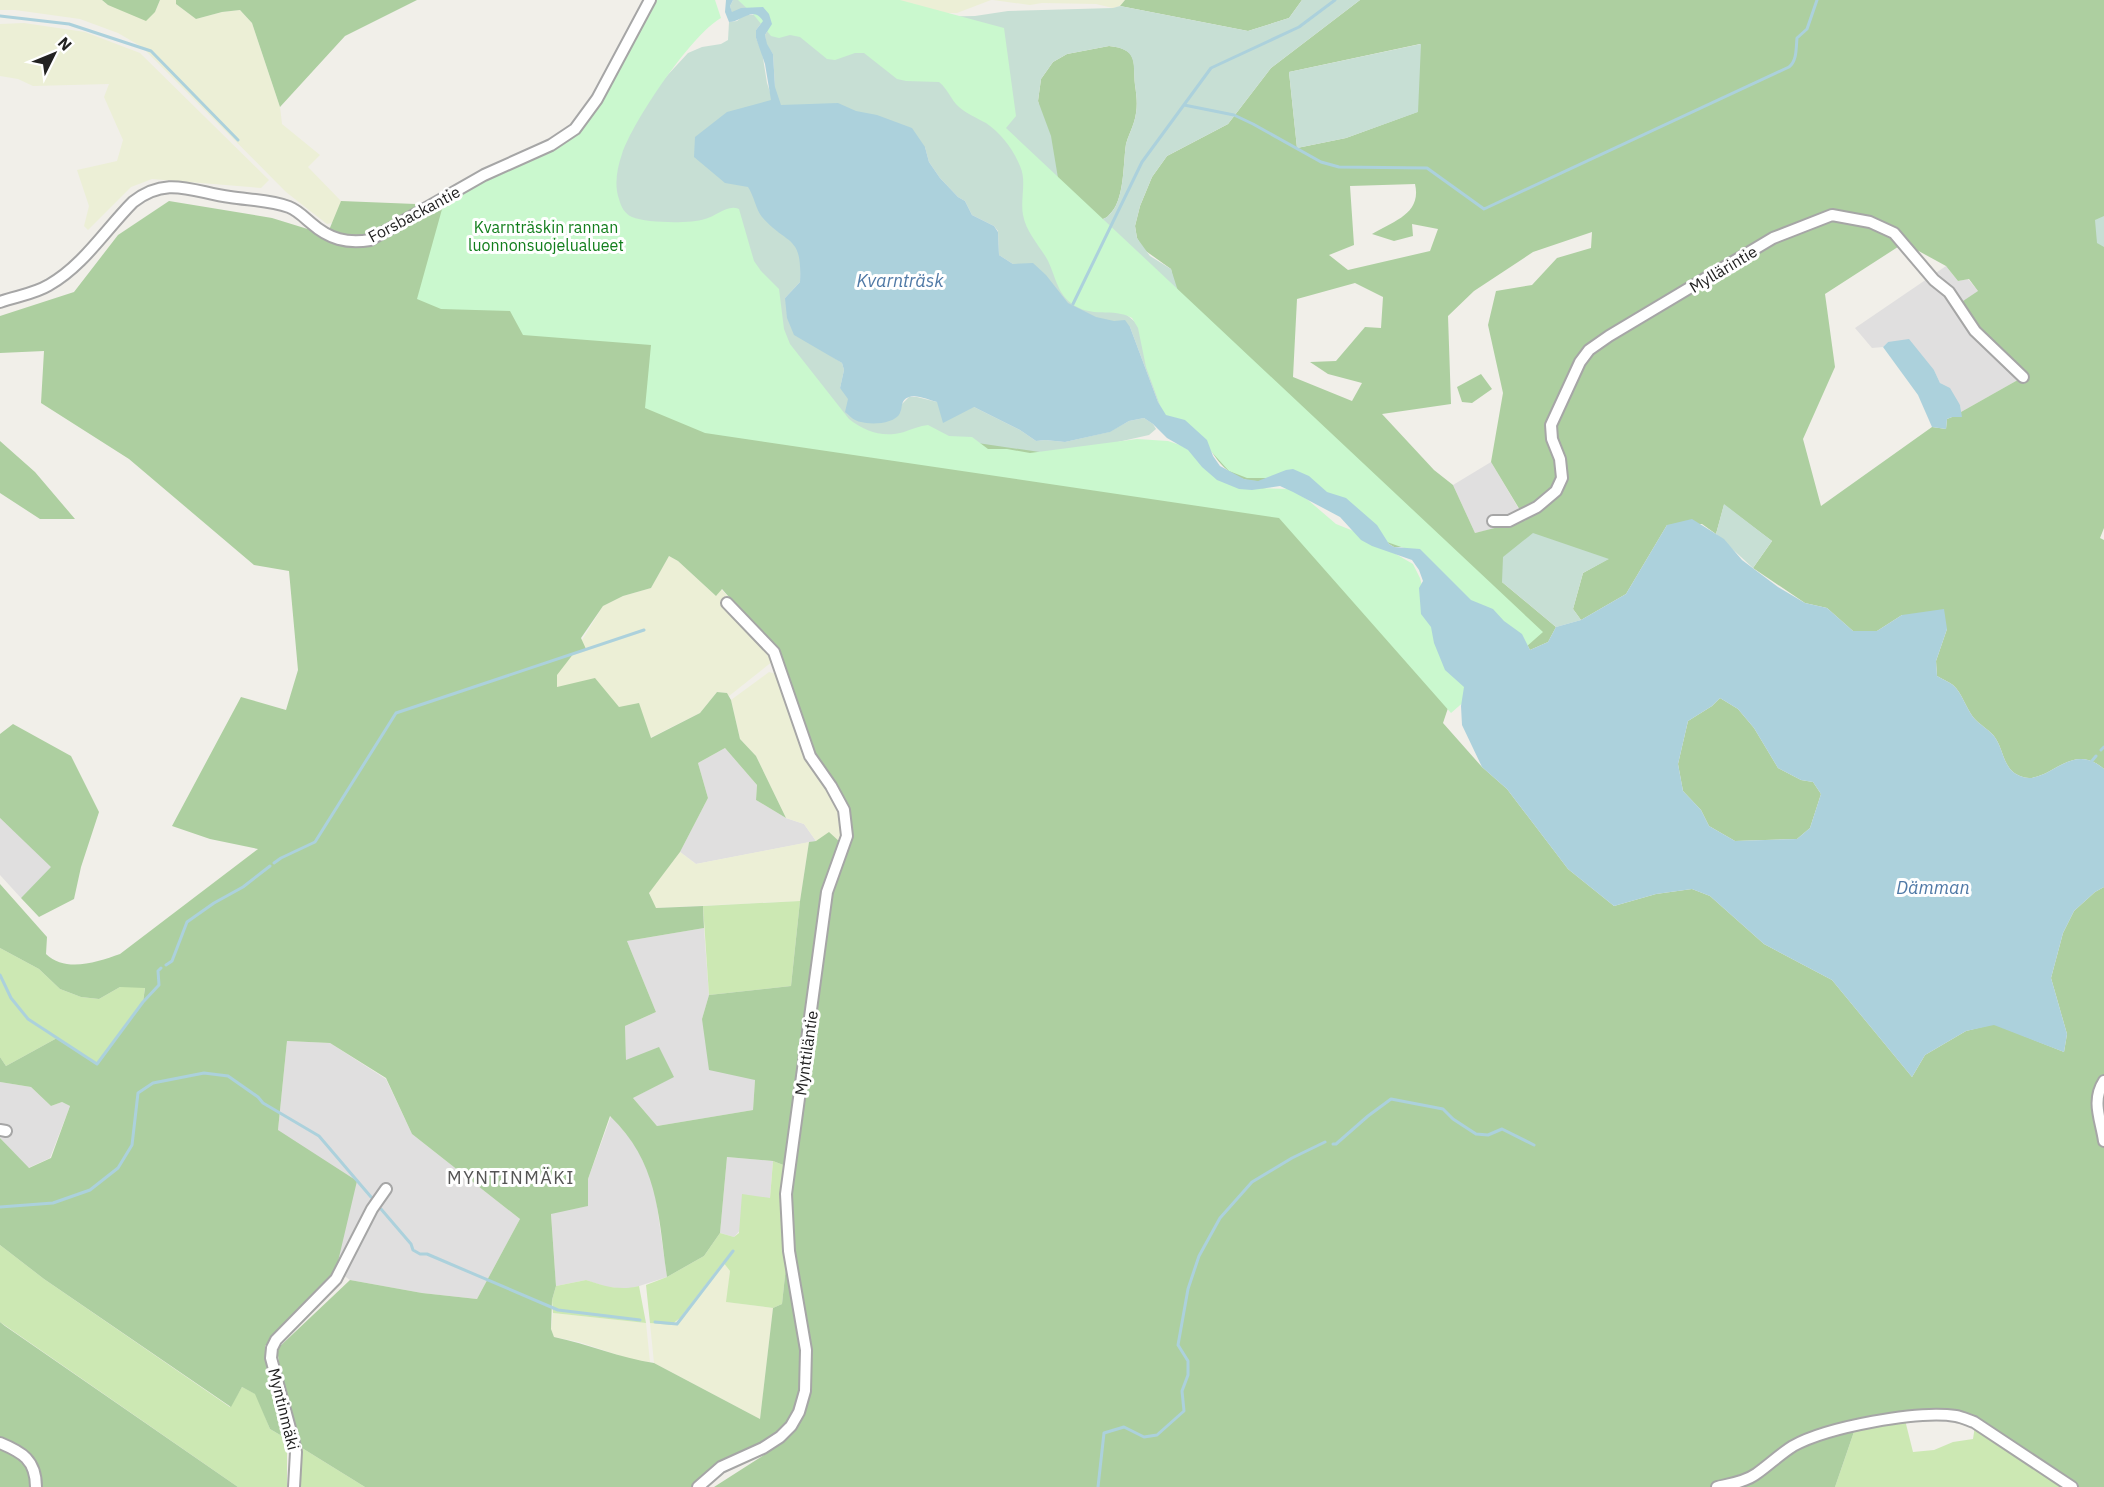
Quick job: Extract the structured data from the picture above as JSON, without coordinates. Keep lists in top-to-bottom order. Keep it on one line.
{"streets":{"street":["Forsbackantie","Myllärintie","Mynttiläntie","Myntinmäki"]},"districts":["MYNTINMÄKI"],"water":["Kvarnträsk","Dämman"],"parks":["Kvarnträskin rannan luonnonsuojelualueet"],"north":"top right"}
